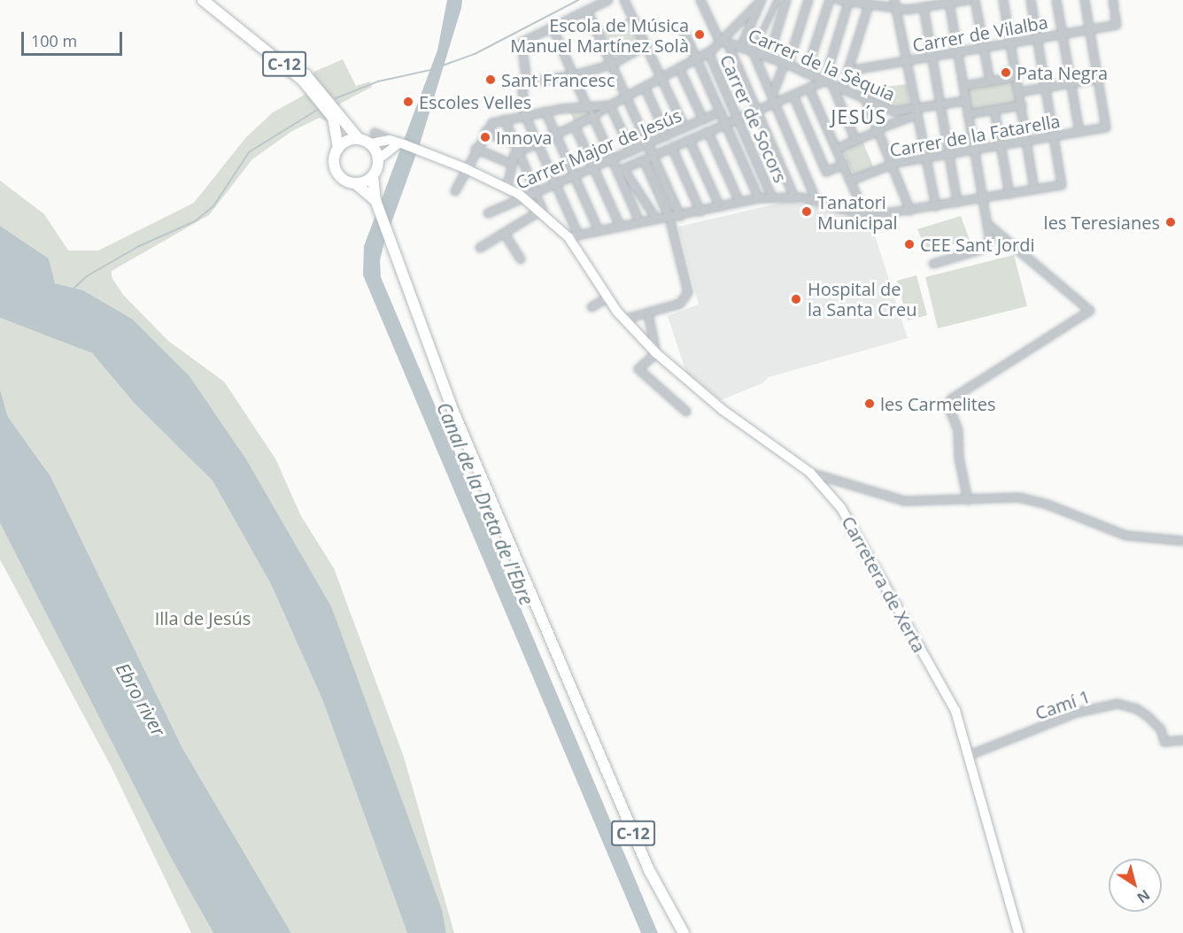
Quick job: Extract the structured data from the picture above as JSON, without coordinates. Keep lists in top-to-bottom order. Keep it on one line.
{"streets":{"main road":["C-12","Carretera de Xerta"],"street":["Carrer de Vilalba","Carrer de la Sèquia","Carrer de Socors","Carrer de la Fatarella","Carrer Major de Jesús","Camí 1"]},"crossings":[["Carretera de Xerta","Camí 1"]],"districts":["JESÚS"],"water":["Canal de la Dreta de l'Ebre","Ebro river"],"parks":["Illa de Jesús"],"places":["Escola de Música Manuel Martínez Solà","Pata Negra","Sant Francesc","Escoles Velles","Innova","Tanatori Municipal","les Teresianes","CEE Sant Jordi","Hospital de la Santa Creu","les Carmelites"],"scale_bar":"100 m","north":"bottom right"}
